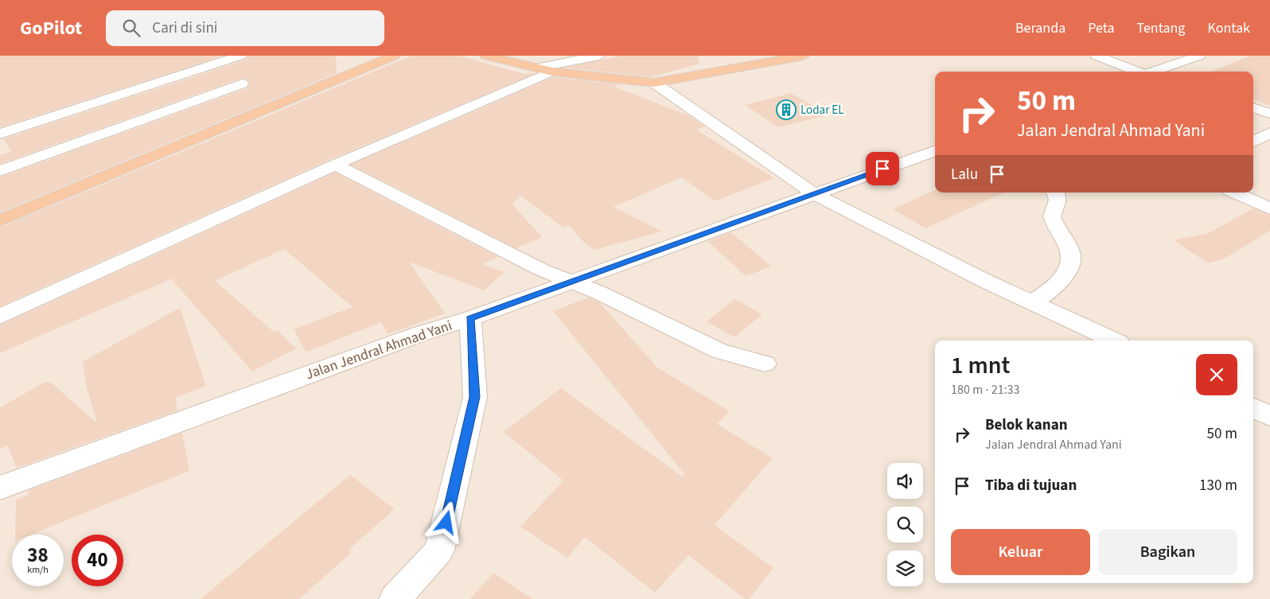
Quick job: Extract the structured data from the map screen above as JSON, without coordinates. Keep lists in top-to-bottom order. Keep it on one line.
{"streets":{"street":["Jalan Jendral Ahmad Yani"]},"places":{"building":["Lodar EL"]},"page":{"header":"GoPilot","search":"Cari di sini","nav":["Beranda","Peta","Tentang","Kontak"],"turn":["50 m","Jalan Jendral Ahmad Yani"],"then":"Lalu","heading":["1 mnt","180 m · 21:33"],"list":[{"name":"Belok kanan","note":"Jalan Jendral Ahmad Yani","value":"50 m"},{"name":"Tiba di tujuan","value":"130 m"}],"buttons":["Keluar","Bagikan"],"speed":"38 km/h","limit":"40"}}
